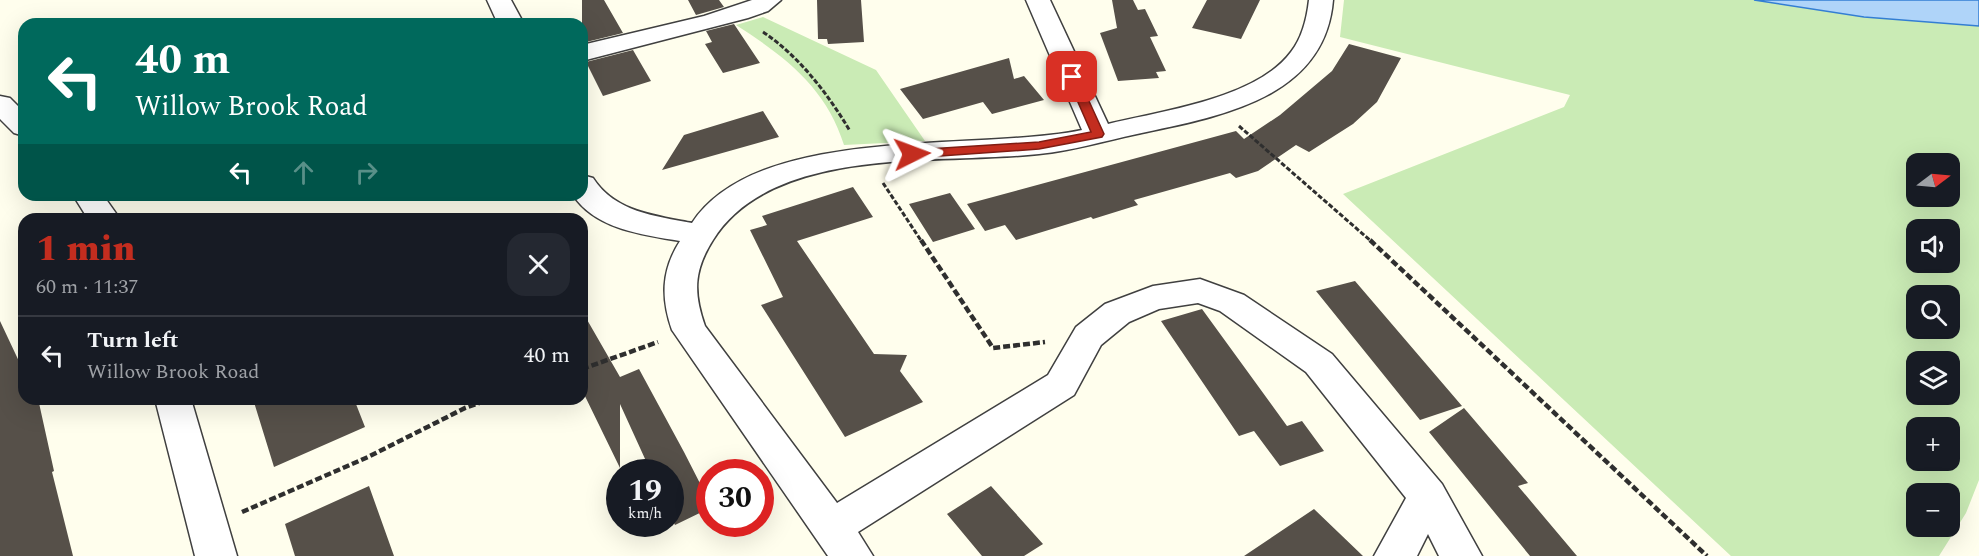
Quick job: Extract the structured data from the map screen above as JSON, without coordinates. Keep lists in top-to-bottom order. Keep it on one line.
{"north":"right","page":{"turn":["40 m","Willow Brook Road"],"map_buttons":["+","−"],"heading":["1 min","60 m · 11:37"],"list":[{"name":"Turn left","note":"Willow Brook Road","value":"40 m"}],"speed":"19 km/h","limit":"30"}}
